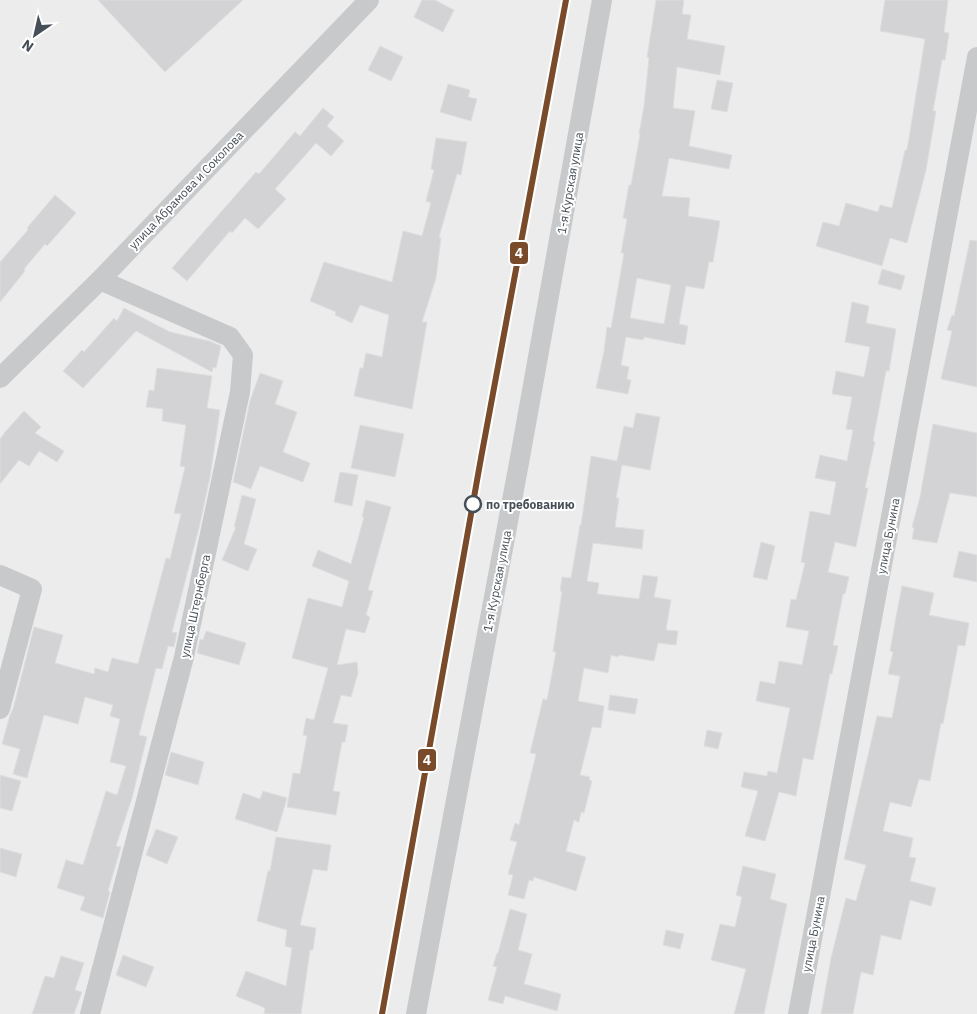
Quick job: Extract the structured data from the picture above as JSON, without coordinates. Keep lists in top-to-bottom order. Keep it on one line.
{"streets":{"street":["1-я Курская улица","улица Абрамова и Соколова","улица Бунина","улица Штернберга"]},"crossings":[["улица Абрамова и Соколова","улица Штернберга"]],"places":["по требованию"],"lines":["transit line 4"],"north":"bottom left"}
